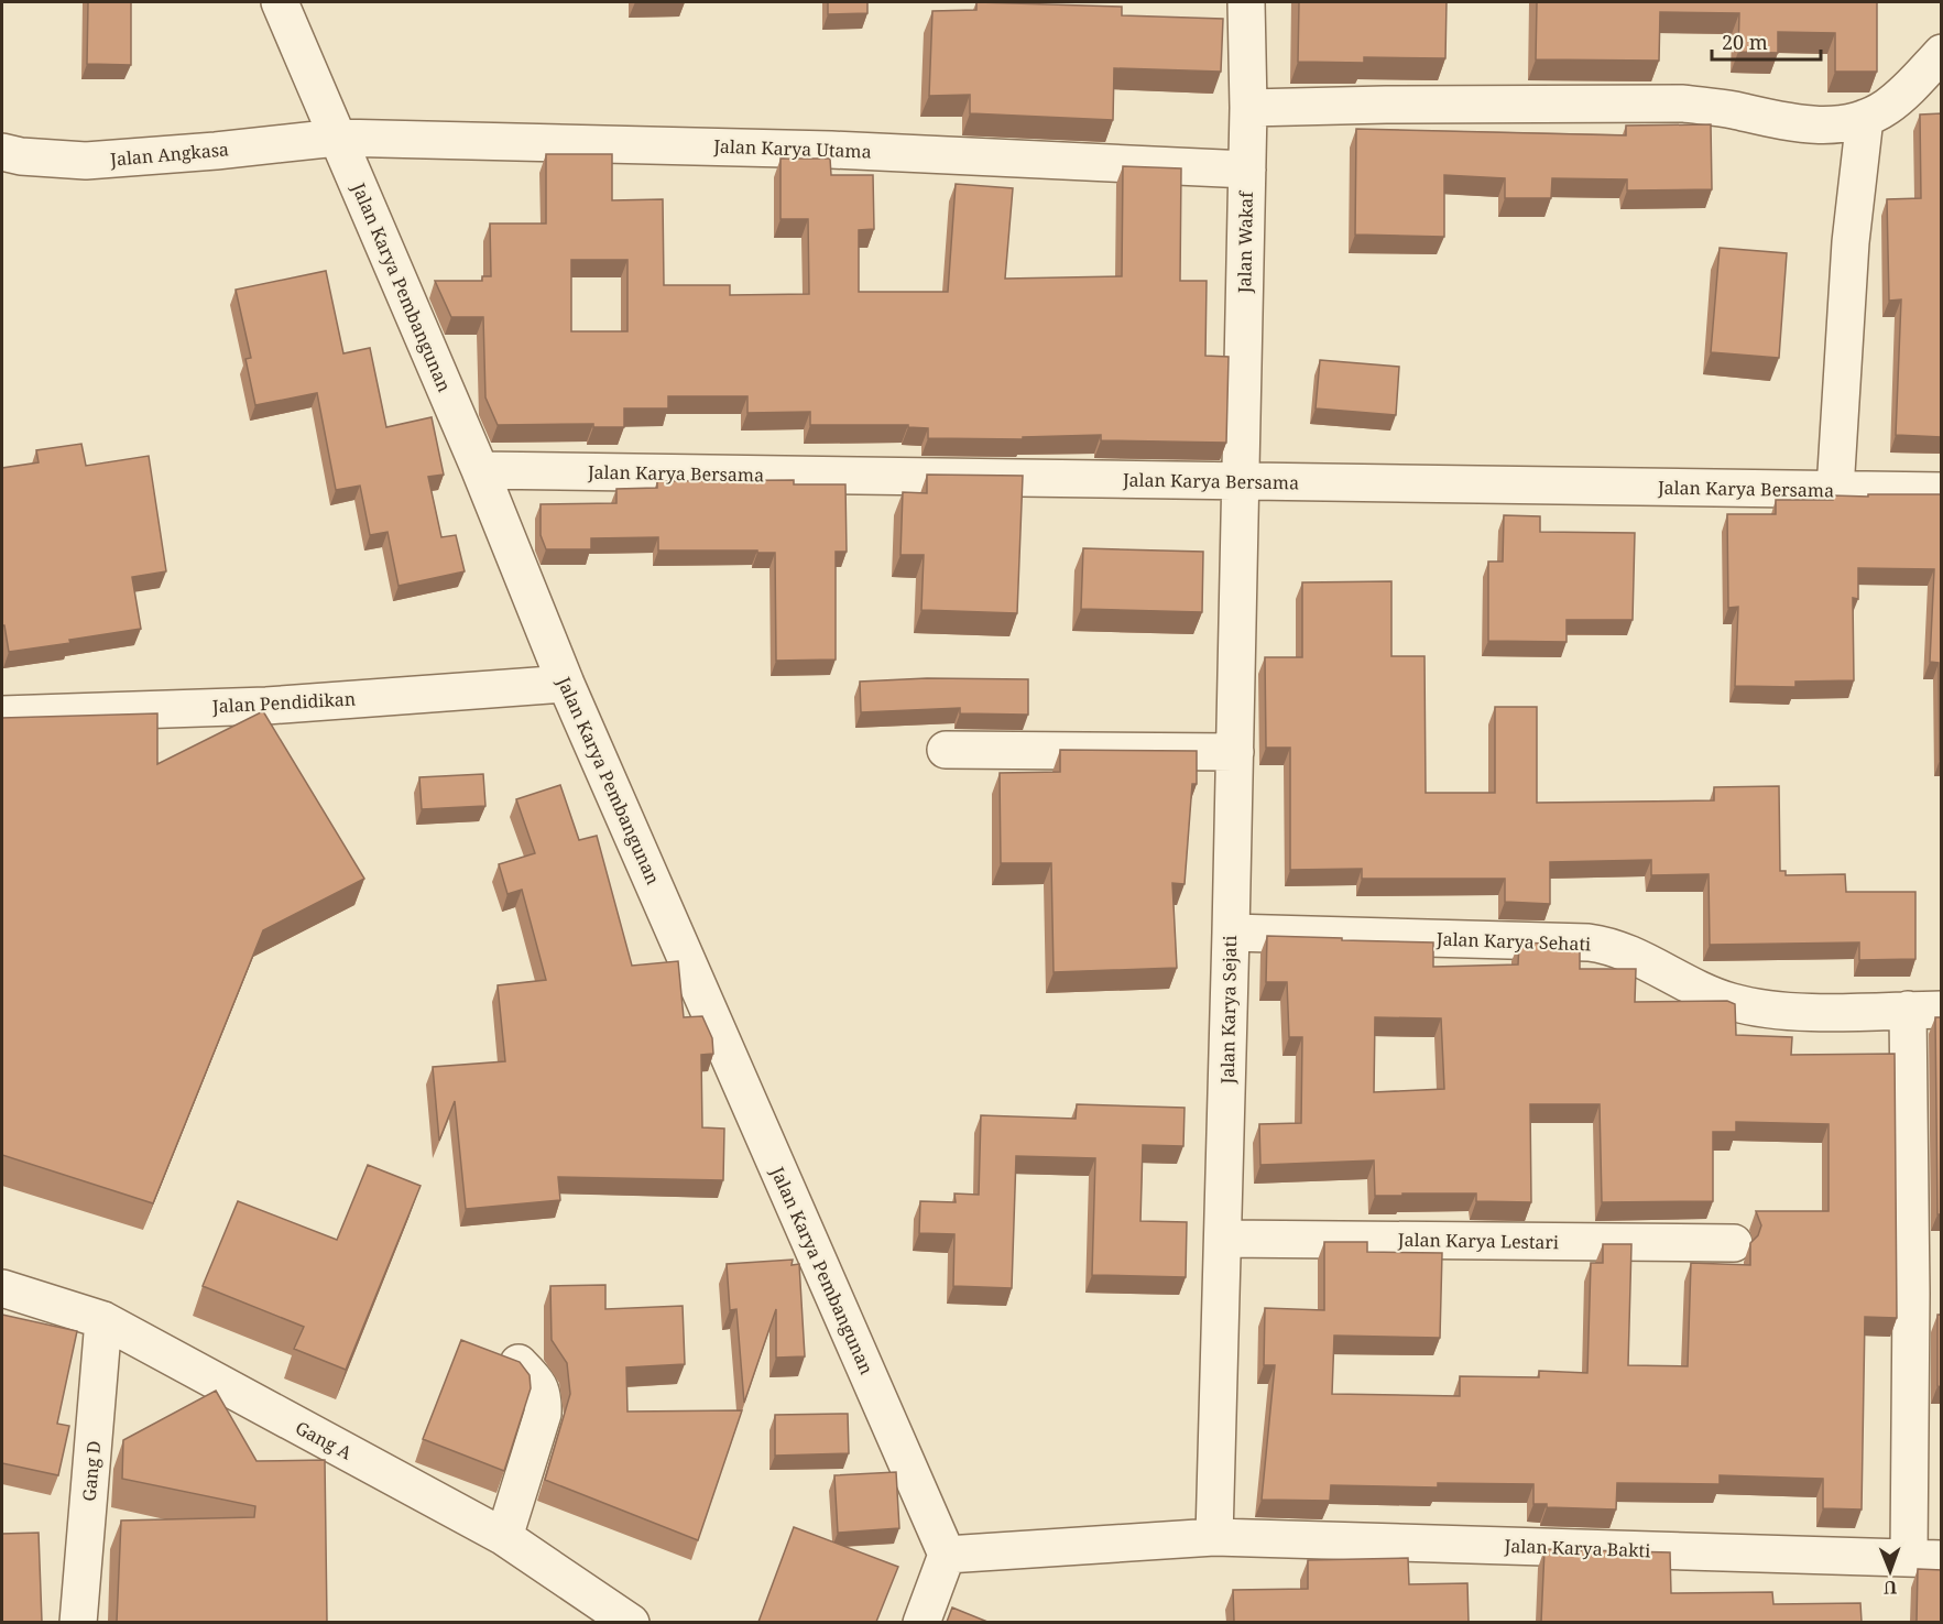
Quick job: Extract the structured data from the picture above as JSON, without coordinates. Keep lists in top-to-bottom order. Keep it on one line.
{"streets":{"street":["Jalan Karya Utama","Jalan Angkasa","Jalan Wakaf","Jalan Karya Pembangunan","Jalan Karya Bersama","Jalan Pendidikan","Jalan Karya Sehati","Jalan Karya Sejati","Jalan Karya Lestari","Gang A","Gang D","Jalan Karya Bakti"]},"crossings":[["Jalan Karya Utama","Jalan Angkasa"],["Jalan Karya Utama","Jalan Wakaf"],["Jalan Karya Utama","Jalan Karya Pembangunan"],["Jalan Angkasa","Jalan Karya Pembangunan"],["Jalan Wakaf","Jalan Karya Bersama"],["Jalan Wakaf","Jalan Karya Sejati"],["Jalan Karya Pembangunan","Jalan Karya Bersama"],["Jalan Karya Pembangunan","Jalan Pendidikan"],["Jalan Karya Pembangunan","Jalan Karya Bakti"],["Jalan Karya Bersama","Jalan Karya Sejati"],["Jalan Karya Sehati","Jalan Karya Sejati"],["Jalan Karya Sejati","Jalan Karya Lestari"],["Jalan Karya Sejati","Jalan Karya Bakti"],["Gang A","Gang D"]],"scale_bar":"20 m","north":"bottom"}
